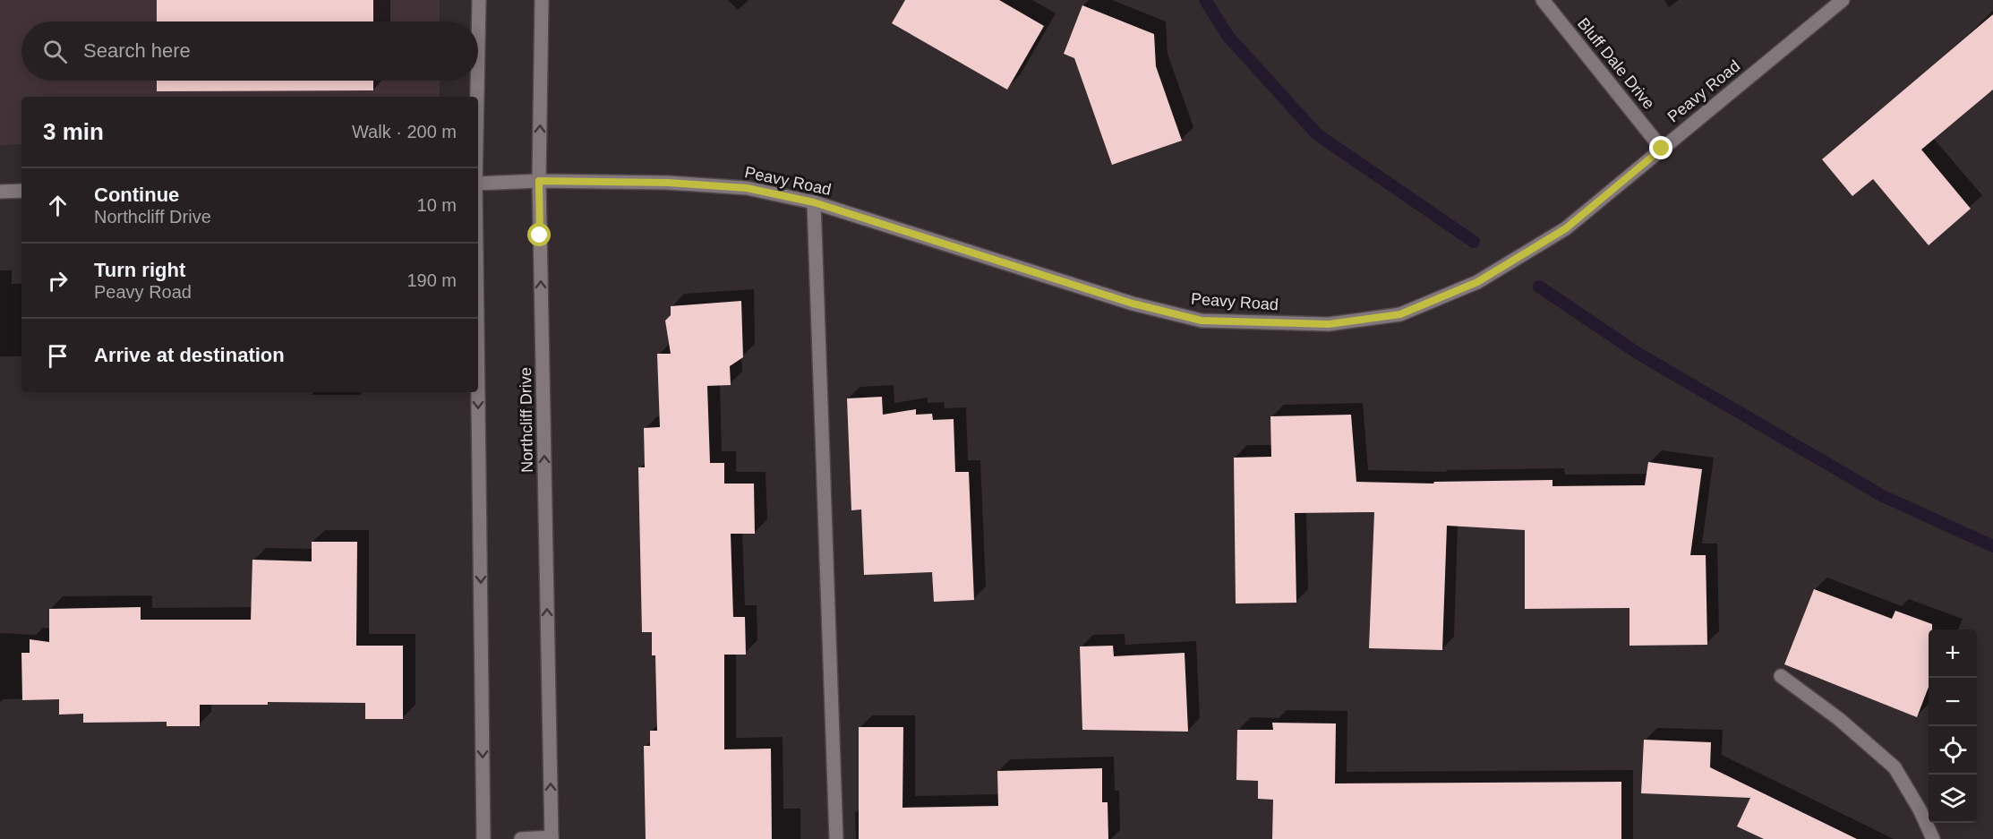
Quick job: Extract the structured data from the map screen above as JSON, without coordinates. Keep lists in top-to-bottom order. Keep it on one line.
{"streets":{"street":["Bluff Dale Drive","Peavy Road","Northcliff Drive"]},"crossings":[["Bluff Dale Drive","Peavy Road"],["Peavy Road","Northcliff Drive"]],"page":{"search":"Search here","heading":["3 min","Walk · 200 m"],"list":[["Continue","Northcliff Drive","10 m"],["Turn right","Peavy Road","190 m"],"Arrive at destination"],"map_buttons":["+","−"]}}
